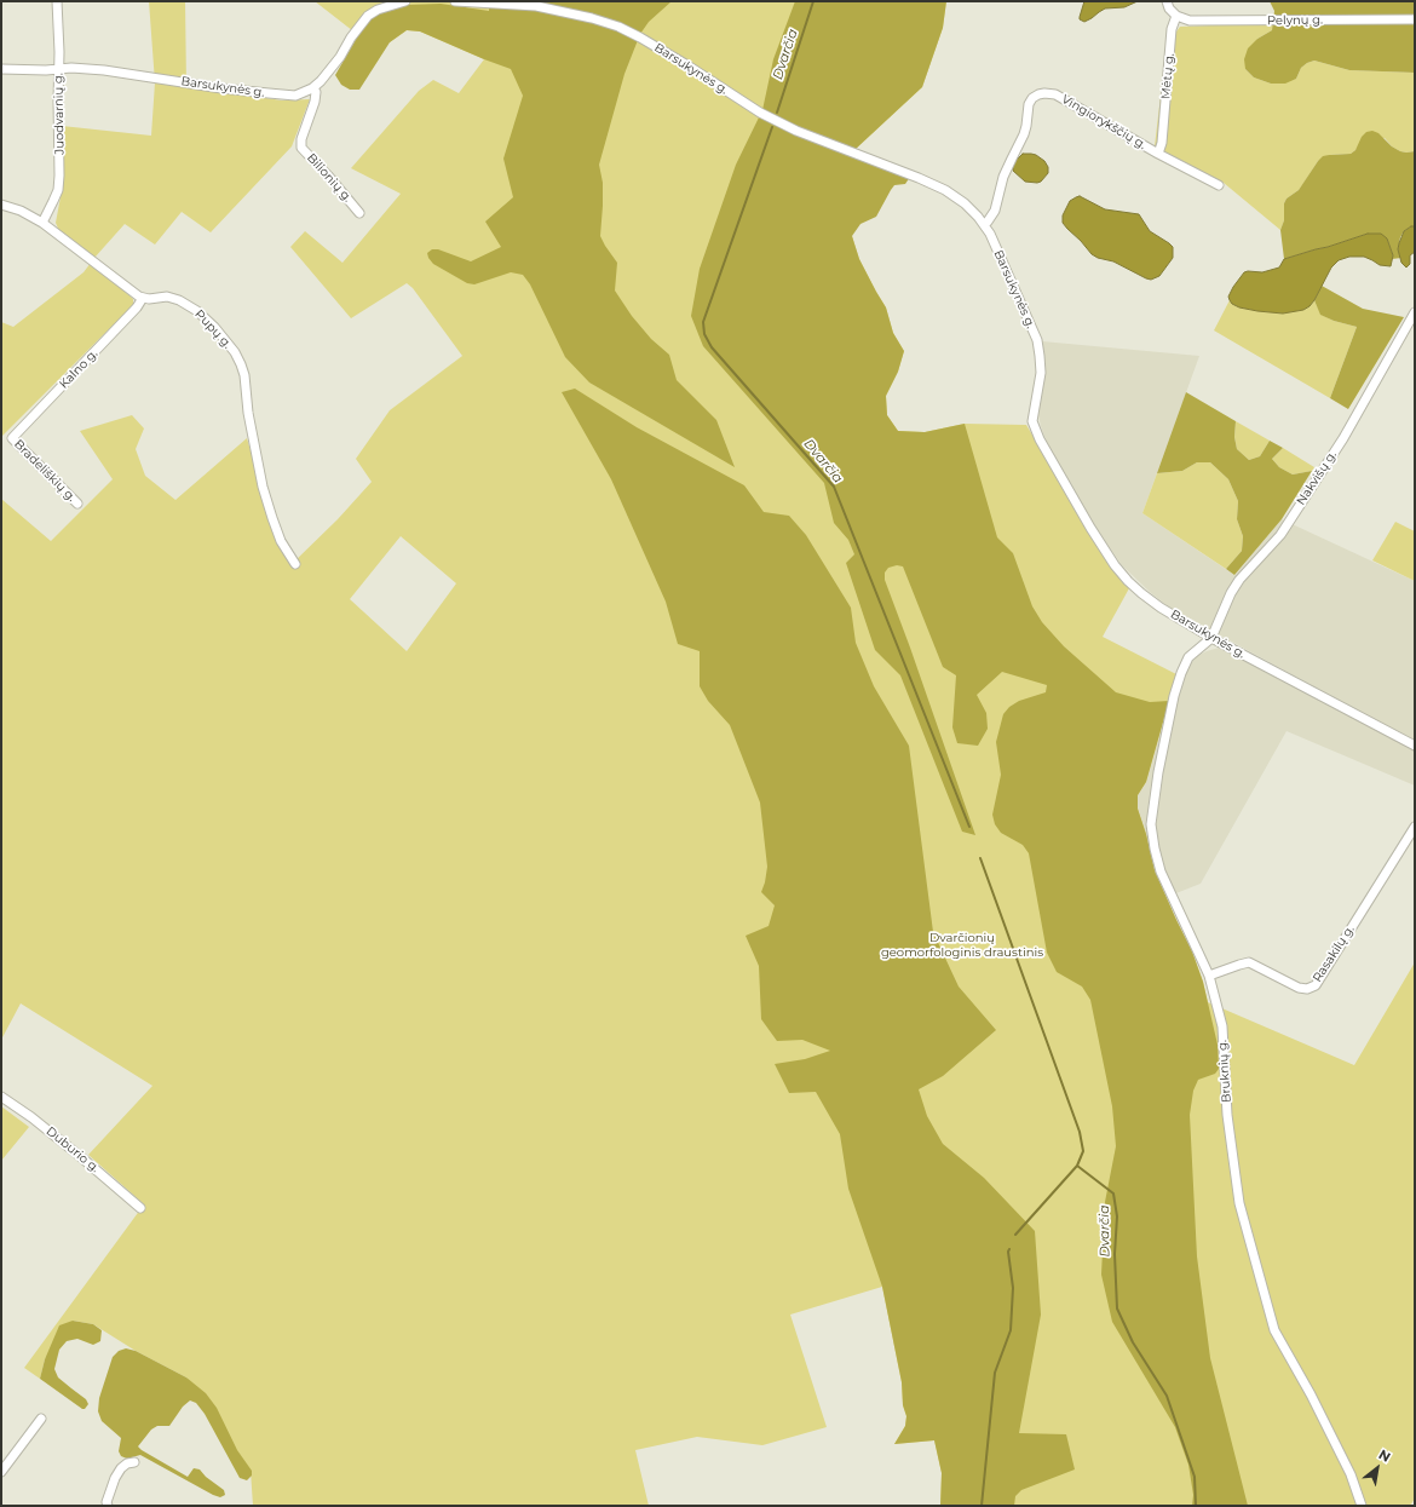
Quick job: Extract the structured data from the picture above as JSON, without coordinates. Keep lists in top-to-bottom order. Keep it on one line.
{"streets":{"street":["Pelynų g.","Barsukynės g.","Mėtų g.","Juodvarnių g.","Vingiorykščių g.","Bilionių g.","Pupų g.","Kalno g.","Bradeliškių g.","Nakvišų g.","Rasakilų g.","Bruknių g.","Duburio g."]},"crossings":[["Pelynų g.","Mėtų g."],["Barsukynės g.","Juodvarnių g."],["Barsukynės g.","Vingiorykščių g."],["Barsukynės g.","Bilionių g."],["Barsukynės g.","Nakvišų g."],["Barsukynės g.","Bruknių g."],["Mėtų g.","Vingiorykščių g."],["Pupų g.","Kalno g."],["Kalno g.","Bradeliškių g."],["Nakvišų g.","Bruknių g."],["Rasakilų g.","Bruknių g."]],"water":["Dvarčia"],"parks":["Dvarčionių geomorfologinis draustinis"],"north":"top right"}
